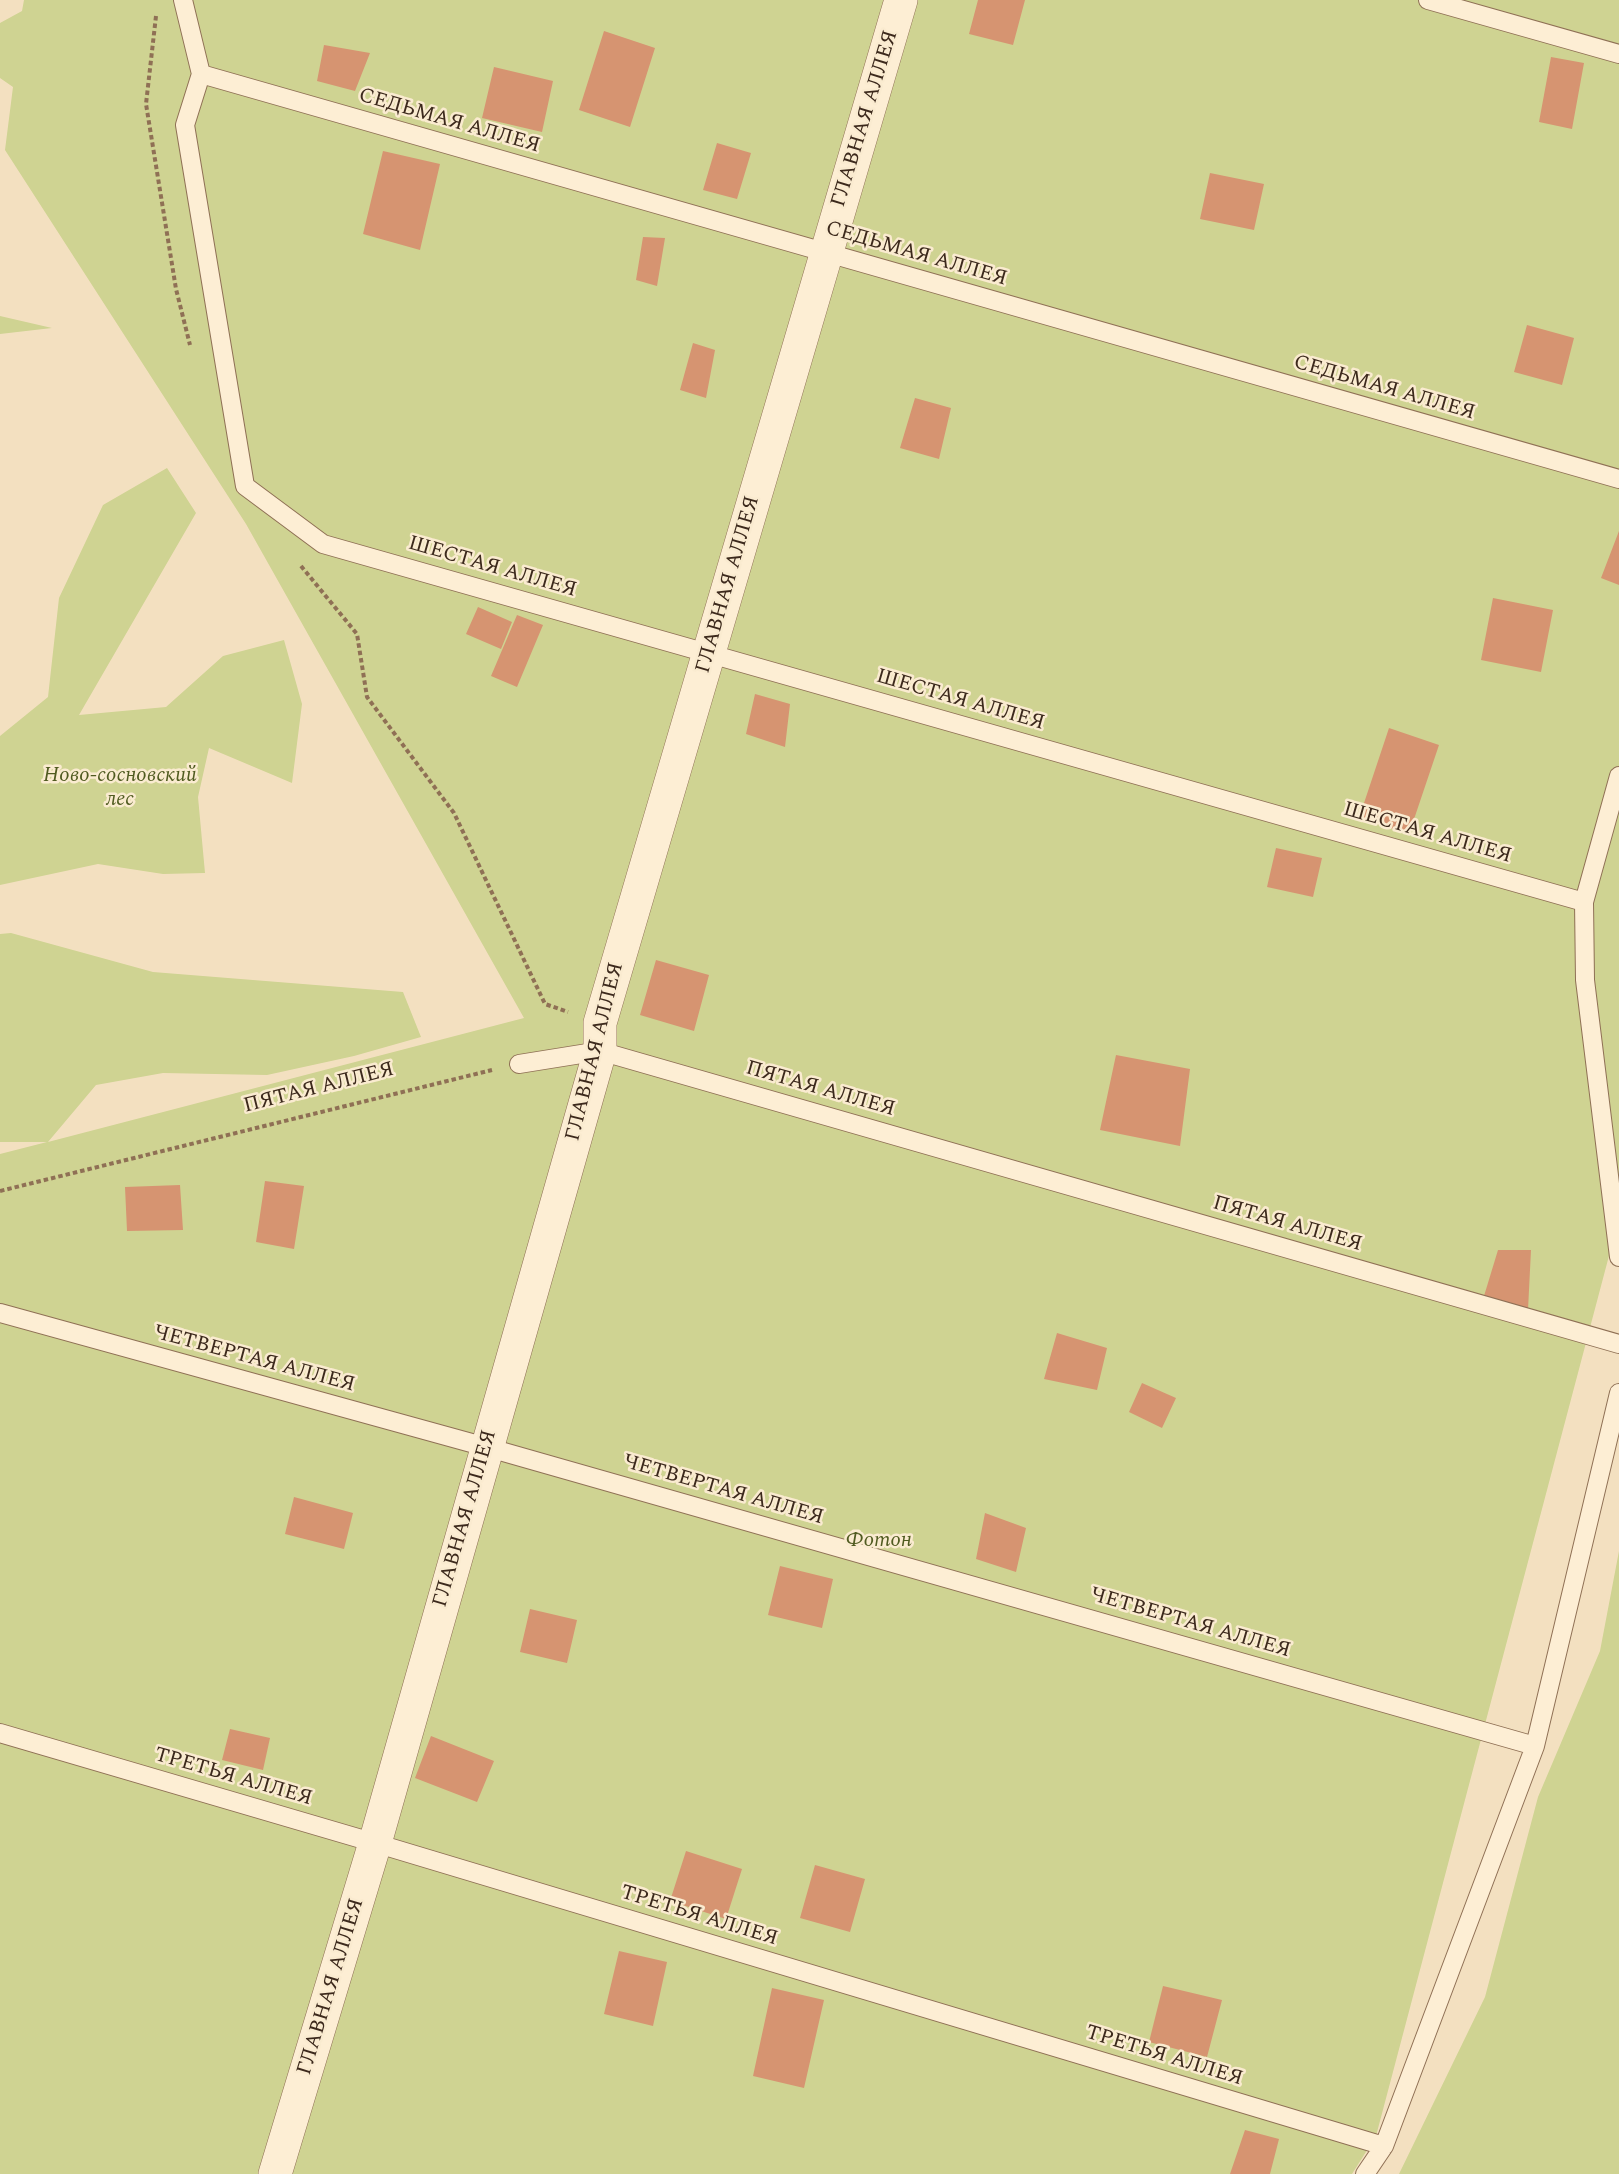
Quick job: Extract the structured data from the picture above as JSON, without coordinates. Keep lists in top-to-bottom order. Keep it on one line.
{"streets":{"street":["ГЛАВНАЯ АЛЛЕЯ"],"lane":["СЕДЬМАЯ АЛЛЕЯ","ШЕСТАЯ АЛЛЕЯ","ПЯТАЯ АЛЛЕЯ","ЧЕТВЕРТАЯ АЛЛЕЯ","ТРЕТЬЯ АЛЛЕЯ"]},"crossings":[["ГЛАВНАЯ АЛЛЕЯ","СЕДЬМАЯ АЛЛЕЯ"],["ГЛАВНАЯ АЛЛЕЯ","ШЕСТАЯ АЛЛЕЯ"],["ГЛАВНАЯ АЛЛЕЯ","ПЯТАЯ АЛЛЕЯ"],["ГЛАВНАЯ АЛЛЕЯ","ЧЕТВЕРТАЯ АЛЛЕЯ"],["ГЛАВНАЯ АЛЛЕЯ","ТРЕТЬЯ АЛЛЕЯ"],["СЕДЬМАЯ АЛЛЕЯ","ШЕСТАЯ АЛЛЕЯ"]],"parks":["Ново-сосновский лес","Фотон"]}
